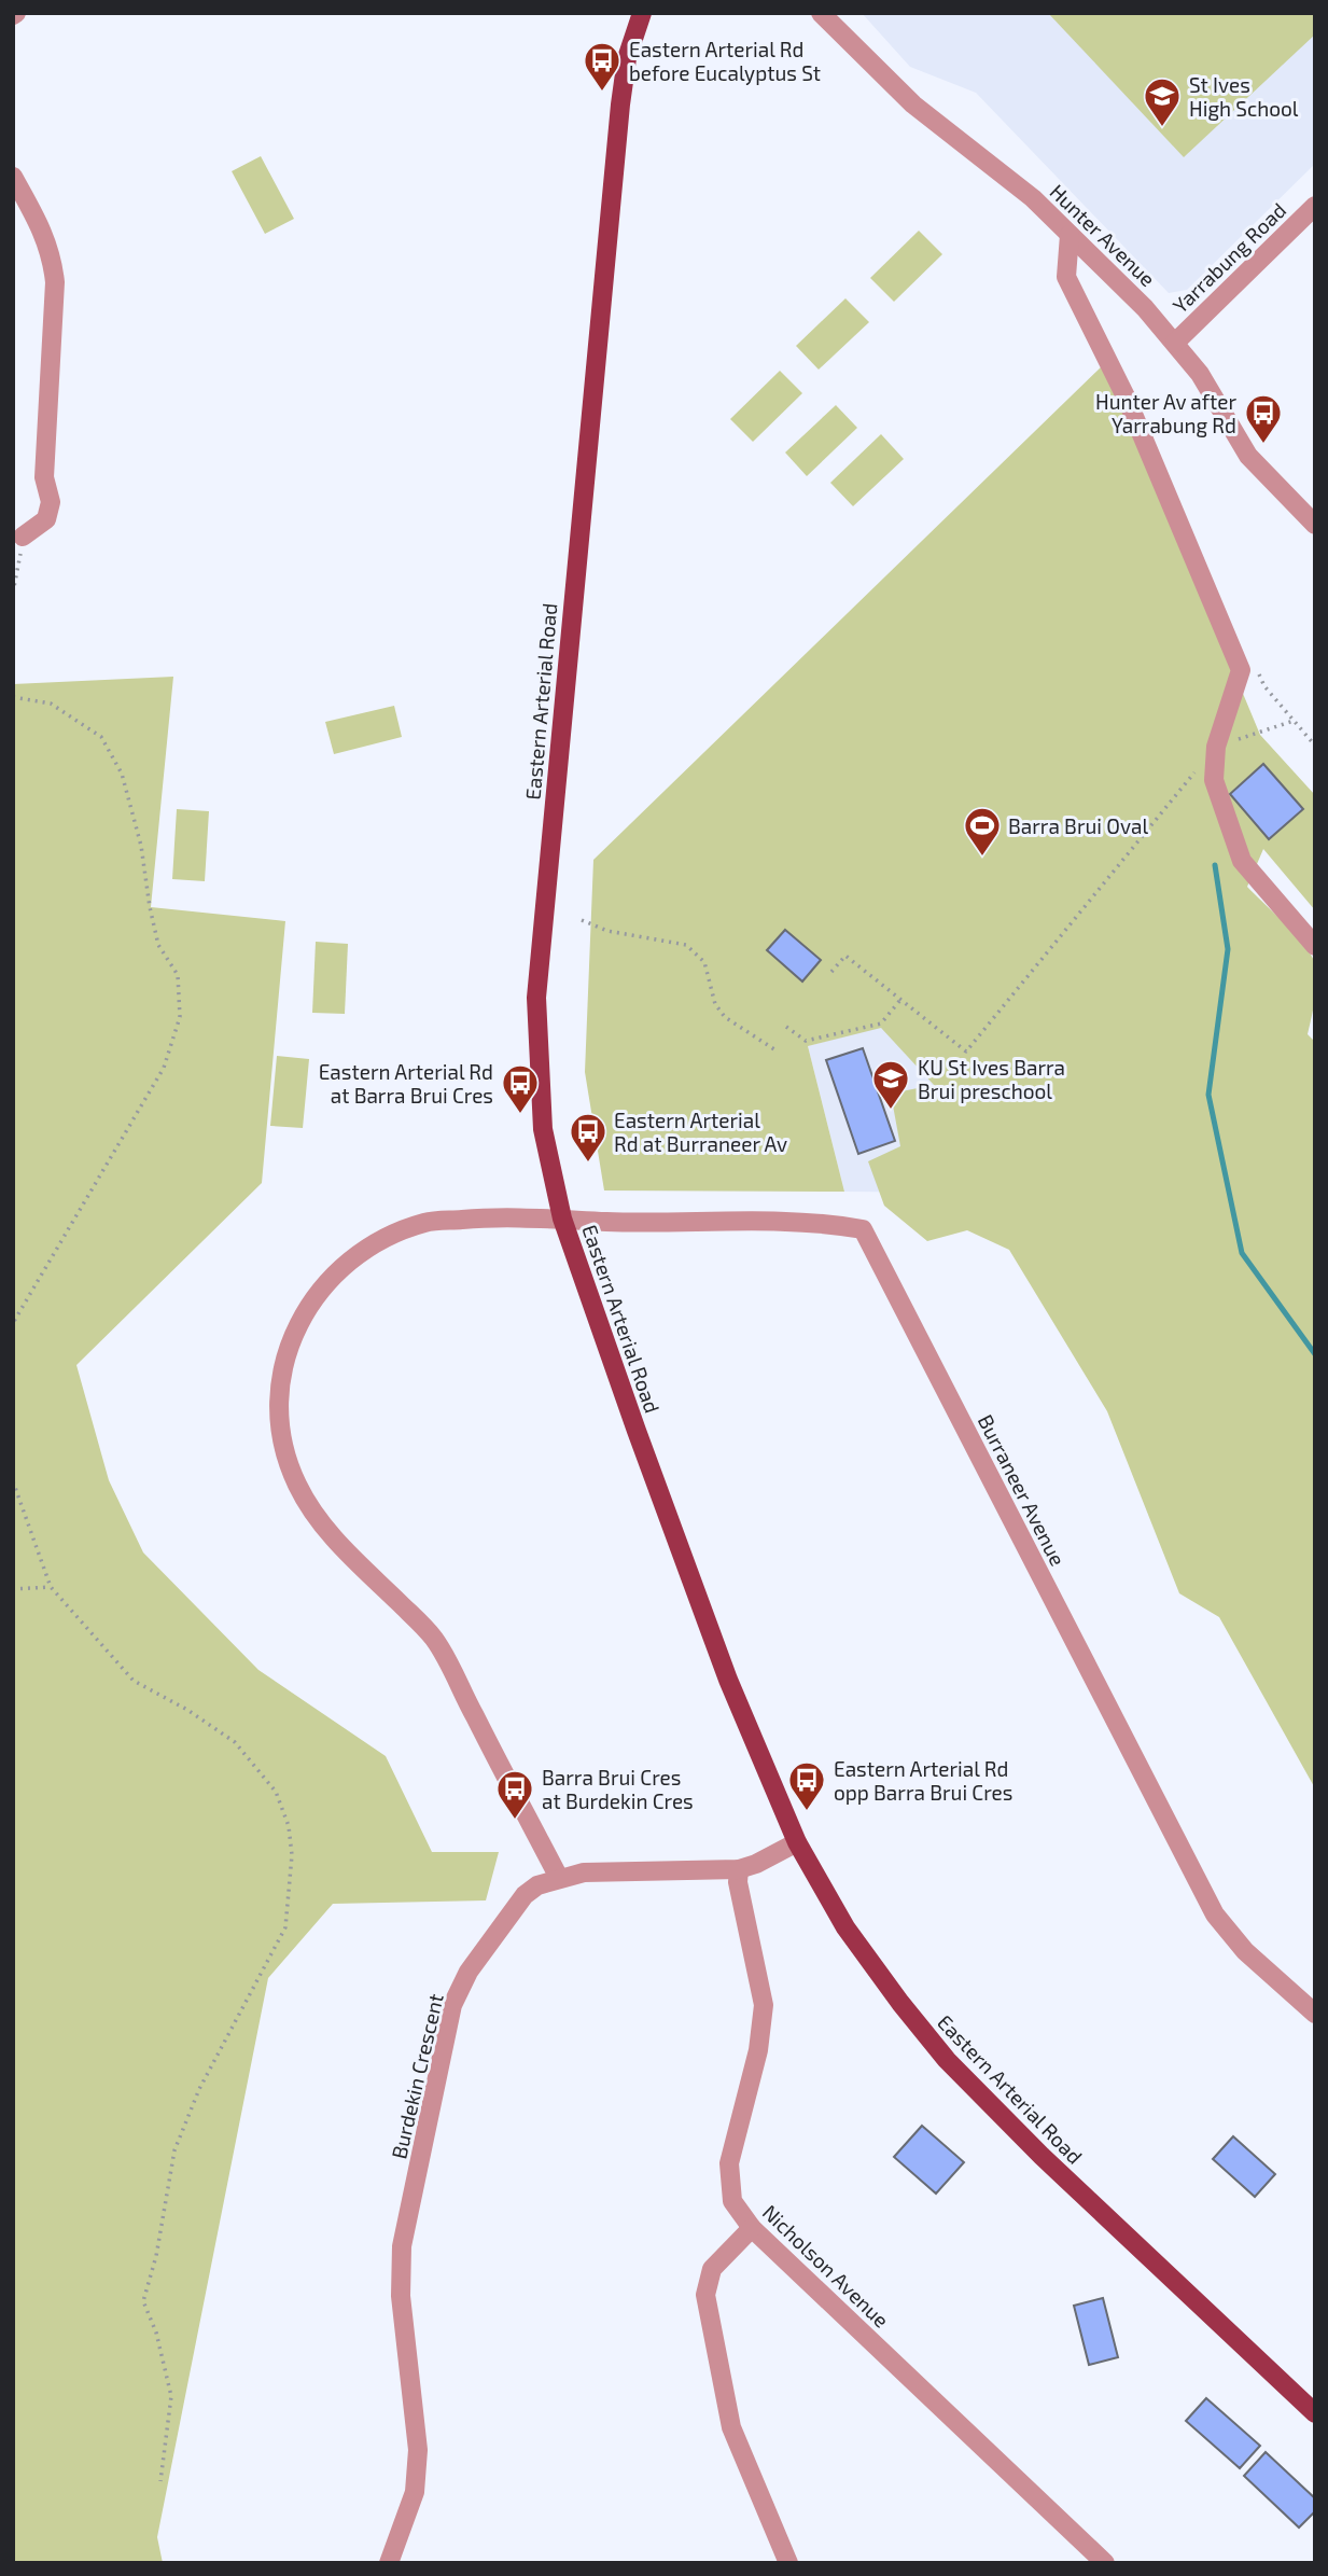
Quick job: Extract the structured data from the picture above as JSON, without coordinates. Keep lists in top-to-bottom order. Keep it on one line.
{"streets":{"main road":["Eastern Arterial Road"],"street":["Hunter Avenue","Yarrabung Road","Burraneer Avenue","Burdekin Crescent","Nicholson Avenue"]},"crossings":[["Hunter Avenue","Yarrabung Road"],["Eastern Arterial Road","Burraneer Avenue"],["Eastern Arterial Road","Burdekin Crescent"],["Burdekin Crescent","Nicholson Avenue"]],"places":{"bus stop":["Eastern Arterial Rd before Eucalyptus St","Hunter Av after Yarrabung Rd","Eastern Arterial Rd at Barra Brui Cres","Eastern Arterial Rd at Burraneer Av","Eastern Arterial Rd opp Barra Brui Cres","Barra Brui Cres at Burdekin Cres"],"school or university":["St Ives High School","KU St Ives Barra Brui preschool"],"sports":["Barra Brui Oval"]}}
